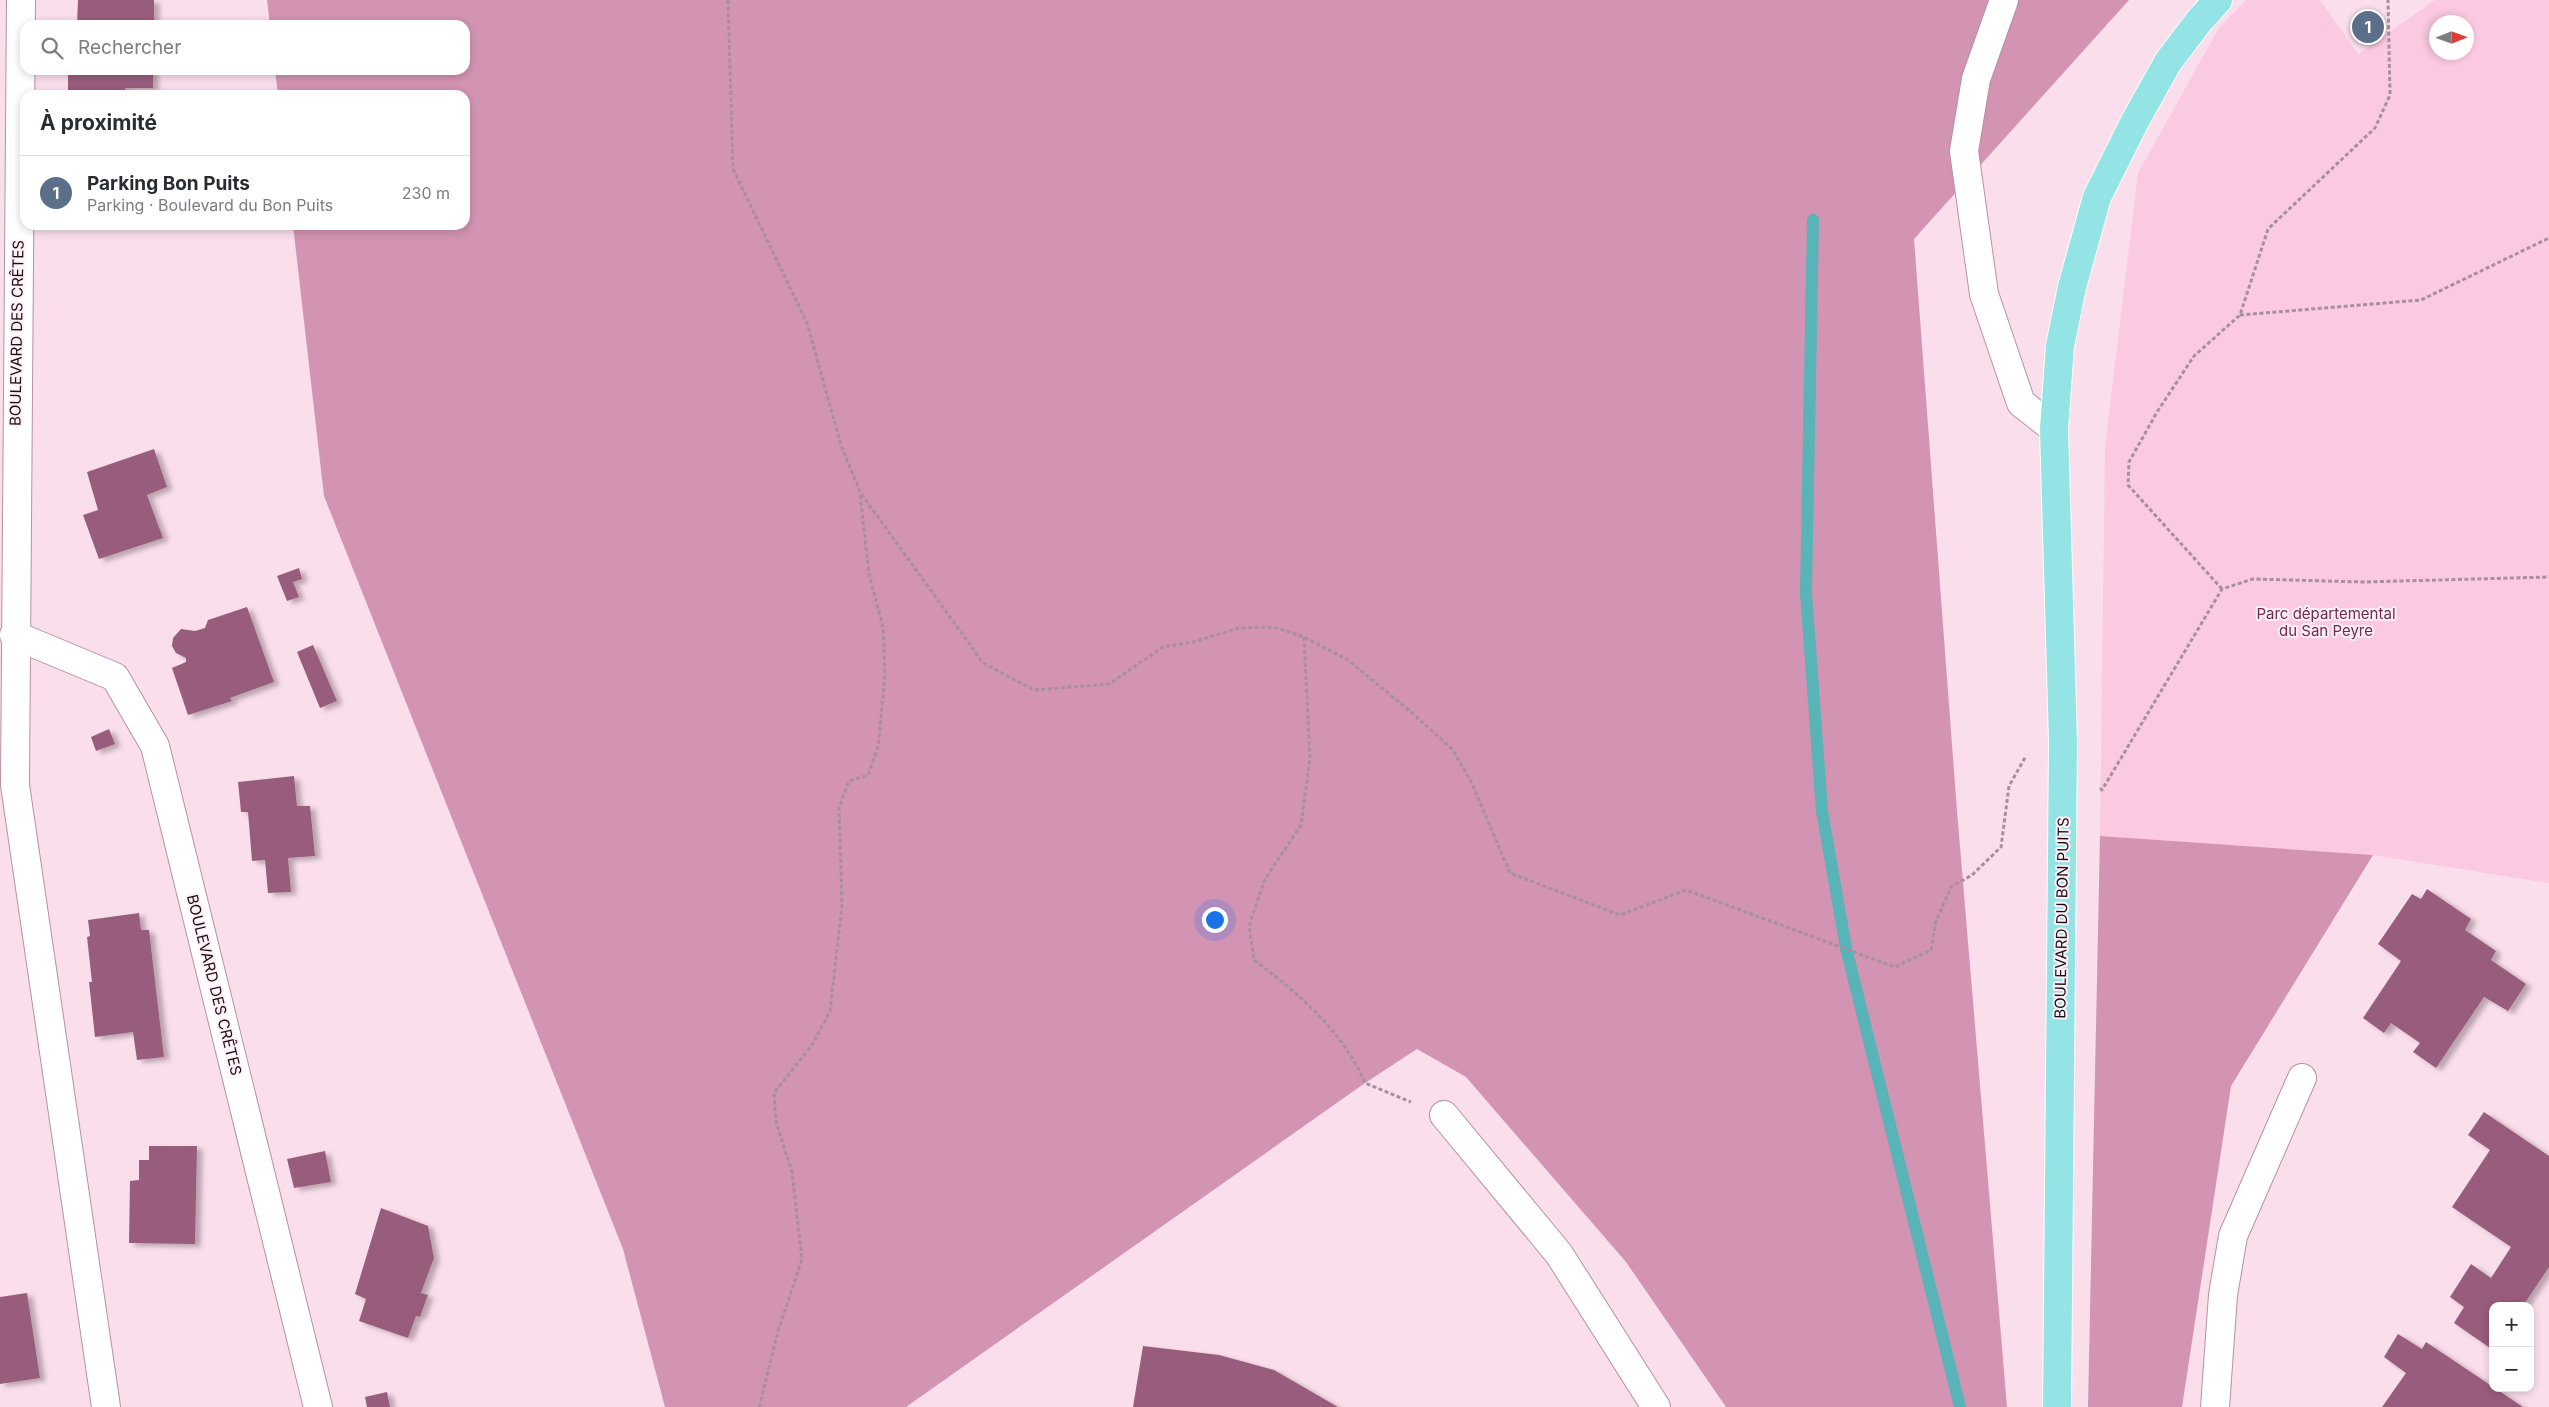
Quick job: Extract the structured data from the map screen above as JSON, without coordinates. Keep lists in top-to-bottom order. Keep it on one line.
{"streets":{"main road":["BOULEVARD DU BON PUITS"],"street":["BOULEVARD DES CRÊTES"]},"parks":["Parc départemental du San Peyre"],"north":"right","page":{"pins":"1","search":"Rechercher","heading":"À proximité","list":[{"mark":"1","name":"Parking Bon Puits","note":"Parking · Boulevard du Bon Puits","value":"230 m"}],"map_buttons":["+","−"]}}
